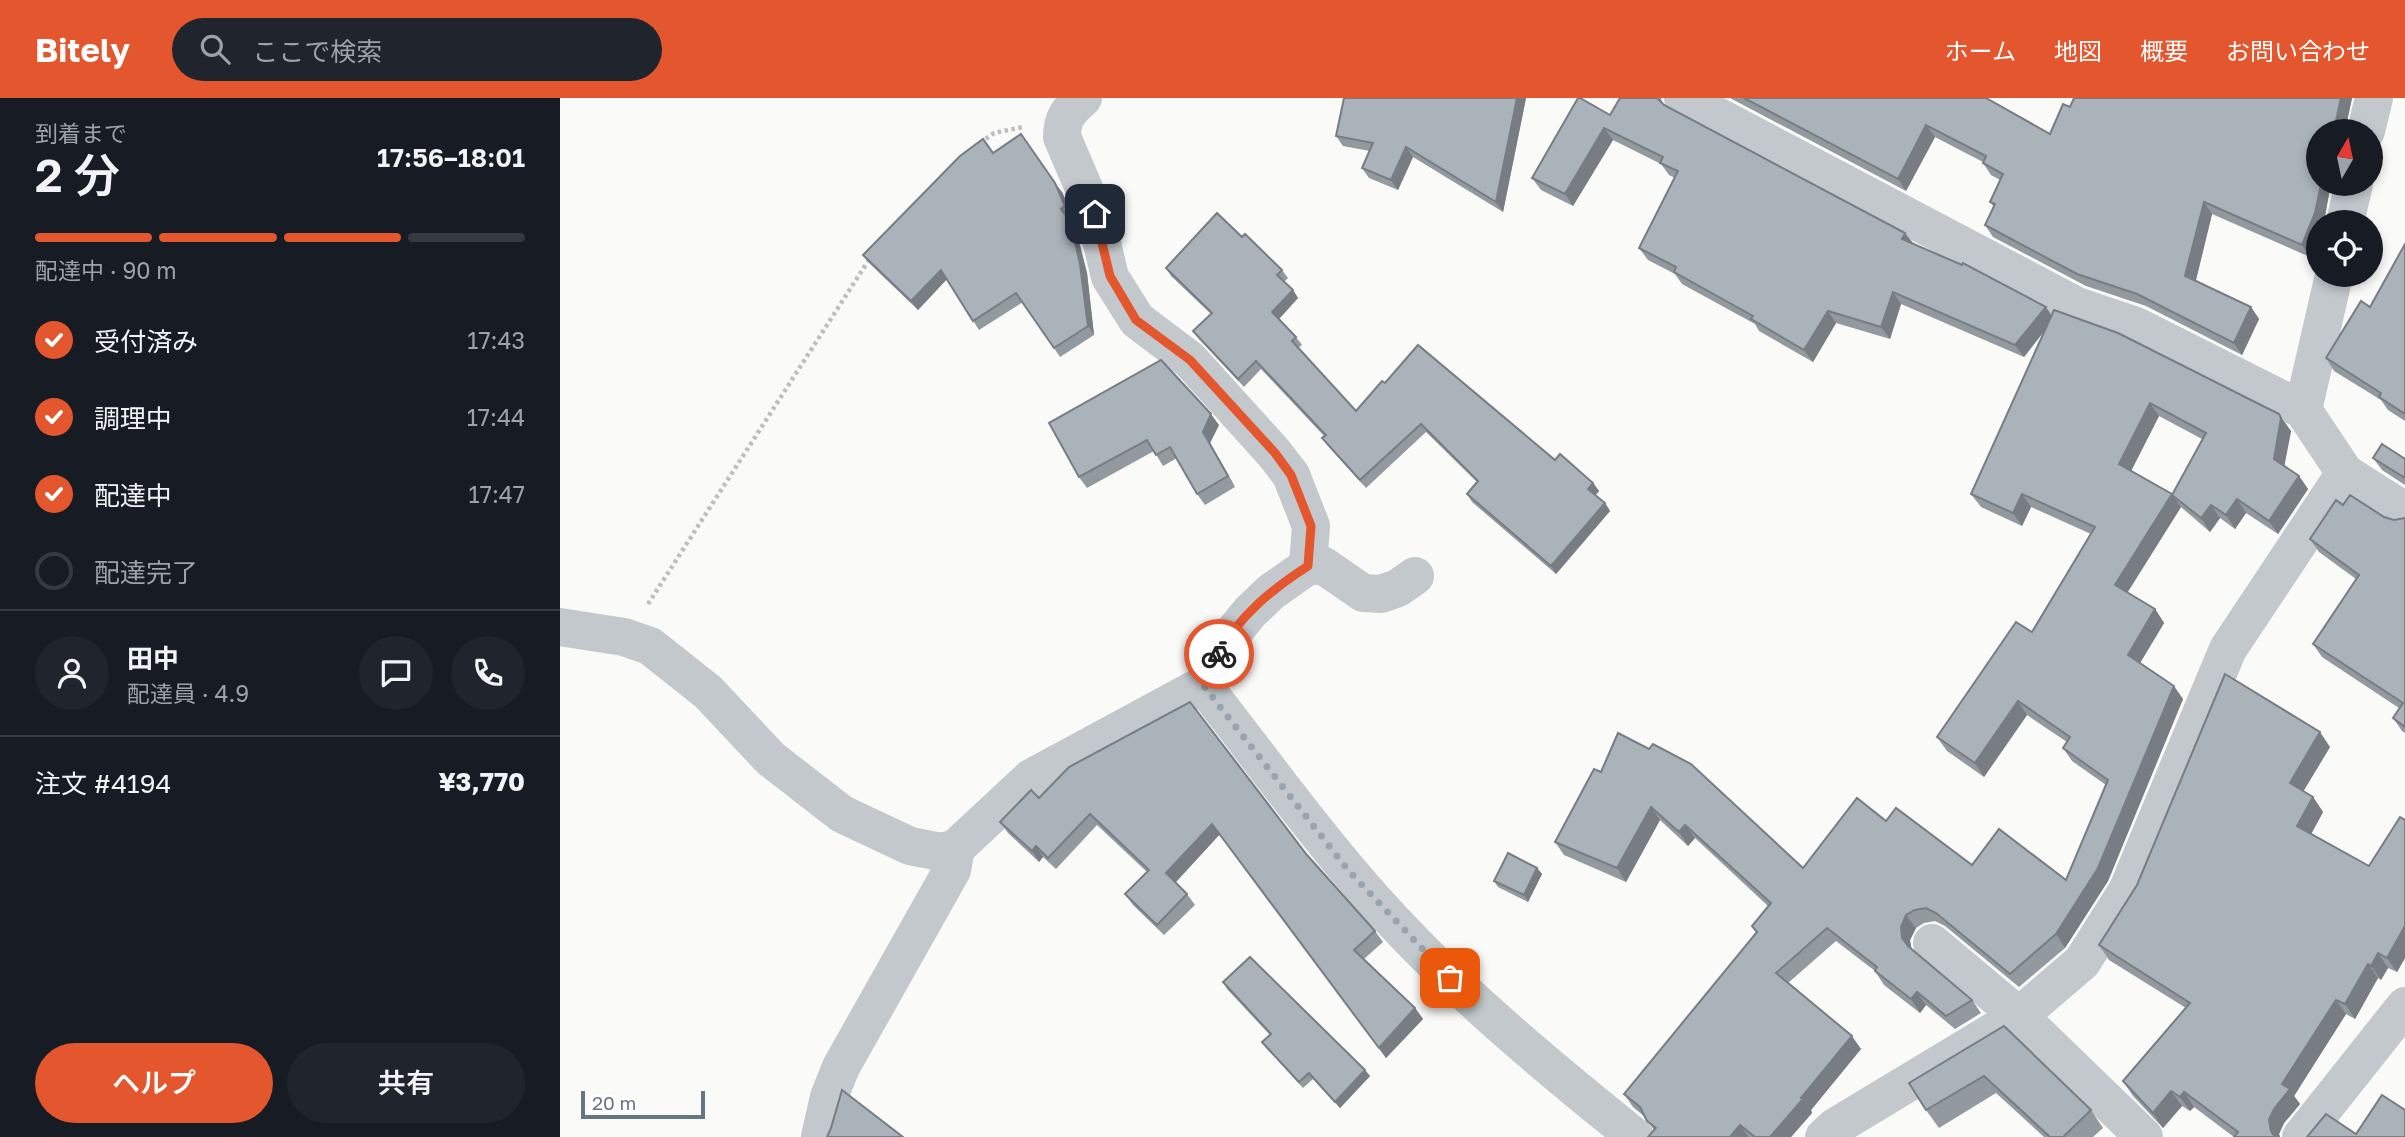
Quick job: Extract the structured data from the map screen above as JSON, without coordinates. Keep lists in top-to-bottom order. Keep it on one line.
{"scale_bar":"20 m","north":"top","page":{"header":"Bitely","search":"ここで検索","nav":["ホーム","地図","概要","お問い合わせ"],"heading":["2 分","到着まで","17:56–18:01"],"panel":["田中","配達員 · 4.9","注文 #4194","¥3,770"],"bar":"配達中 · 90 m","list":[["受付済み","17:43"],["調理中","17:44"],["配達中","17:47"],"配達完了"],"buttons":["ヘルプ","共有"],"scale":"20 m"}}
